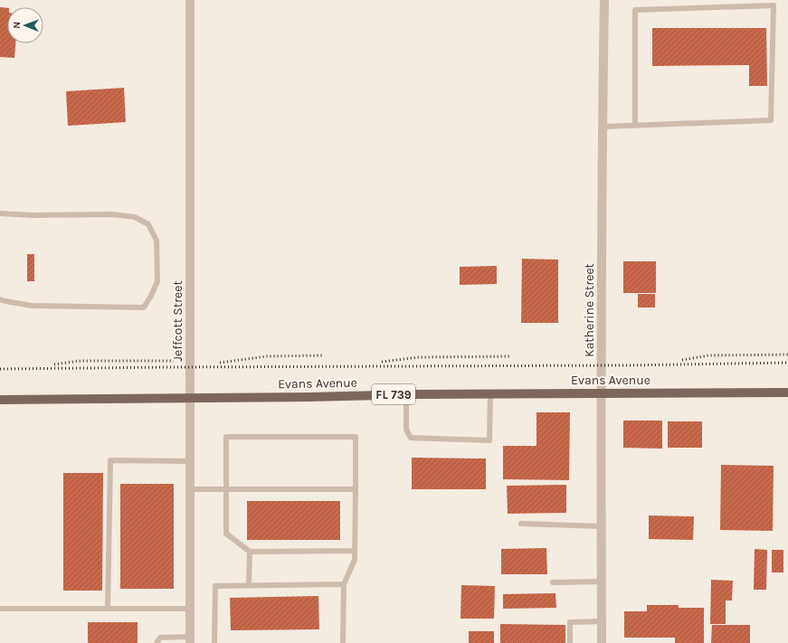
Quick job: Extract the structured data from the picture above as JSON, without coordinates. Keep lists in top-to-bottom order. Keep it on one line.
{"streets":{"main road":["Evans Avenue","FL 739"],"street":["Katherine Street","Jeffcott Street"]},"crossings":[["Katherine Street","Evans Avenue"],["Jeffcott Street","Evans Avenue"]],"north":"left"}
